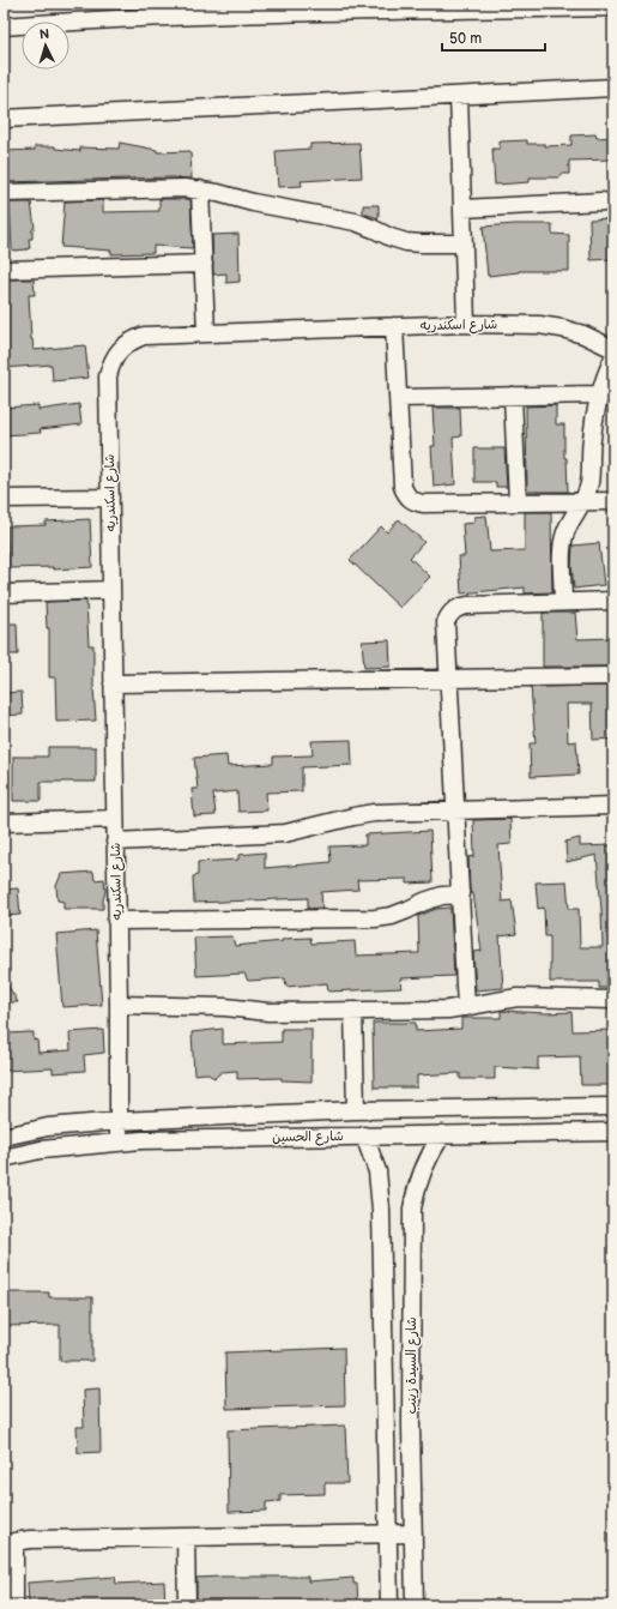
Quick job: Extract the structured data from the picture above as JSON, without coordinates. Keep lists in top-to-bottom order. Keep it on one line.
{"streets":{"street":["شارع اسكندريه","شارع الحسين","شارع السيدة زينب"]},"crossings":[["شارع اسكندريه","شارع الحسين"],["شارع الحسين","شارع السيدة زينب"]],"scale_bar":"50 m","north":"top"}
